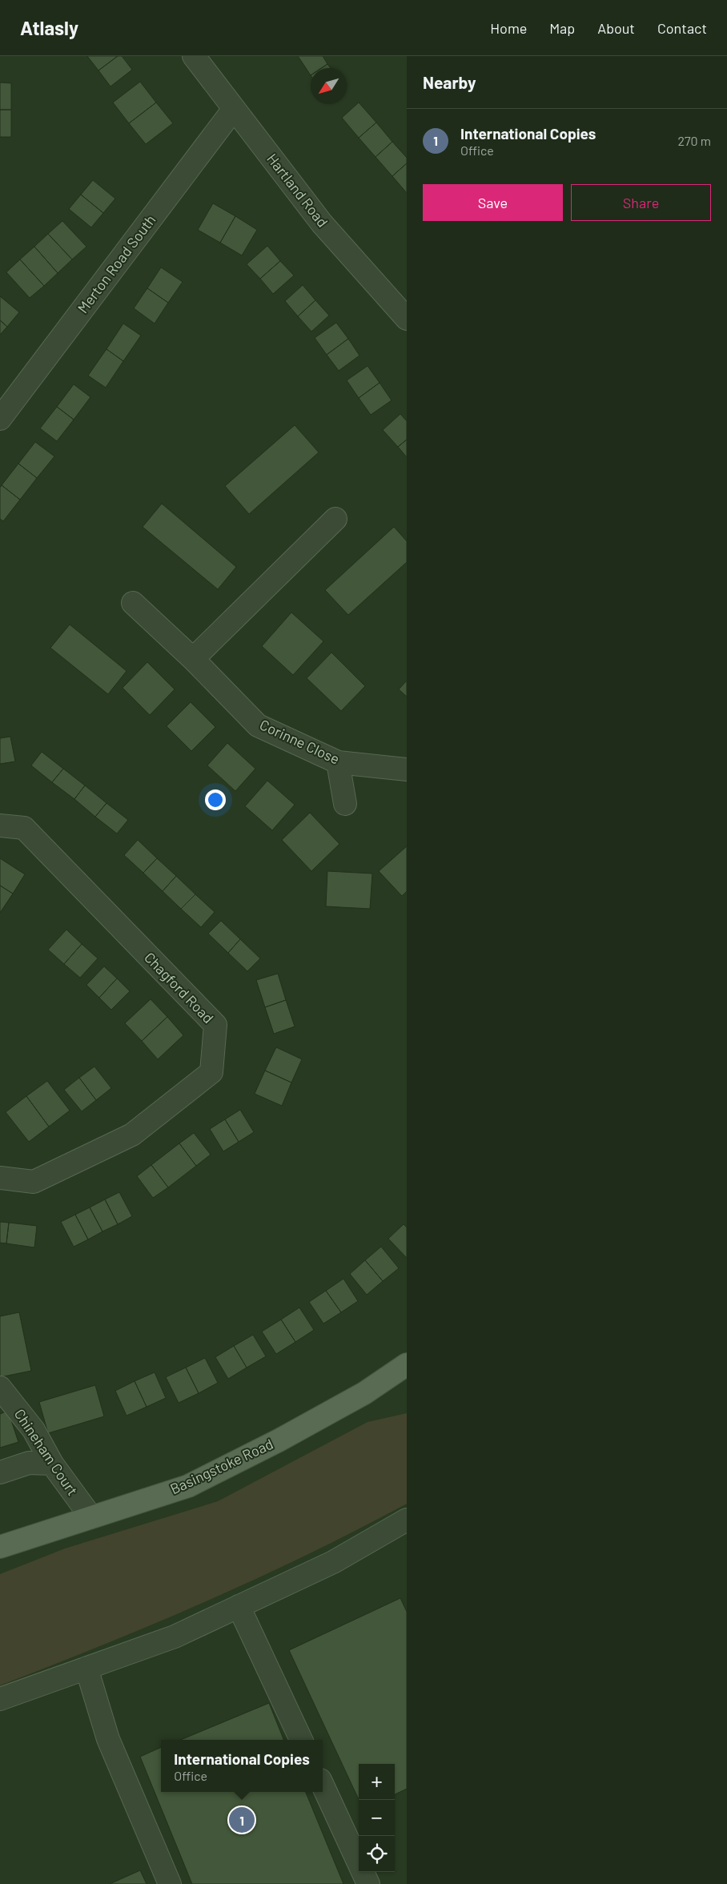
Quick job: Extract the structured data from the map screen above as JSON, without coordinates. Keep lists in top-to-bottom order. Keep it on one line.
{"streets":{"main road":["Basingstoke Road"],"street":["Hartland Road","Merton Road South","Corinne Close","Chagford Road","Chineham Court"]},"crossings":[["Hartland Road","Merton Road South"],["Chineham Court","Basingstoke Road"]],"north":"bottom left","page":{"header":"Atlasly","nav":["Home","Map","About","Contact"],"heading":"Nearby","list":[{"mark":"1","name":"International Copies","note":"Office","value":"270 m"}],"buttons":["Save","Share"],"popup":["International Copies","Office"],"map_buttons":["+","−"],"pins":"1"}}
